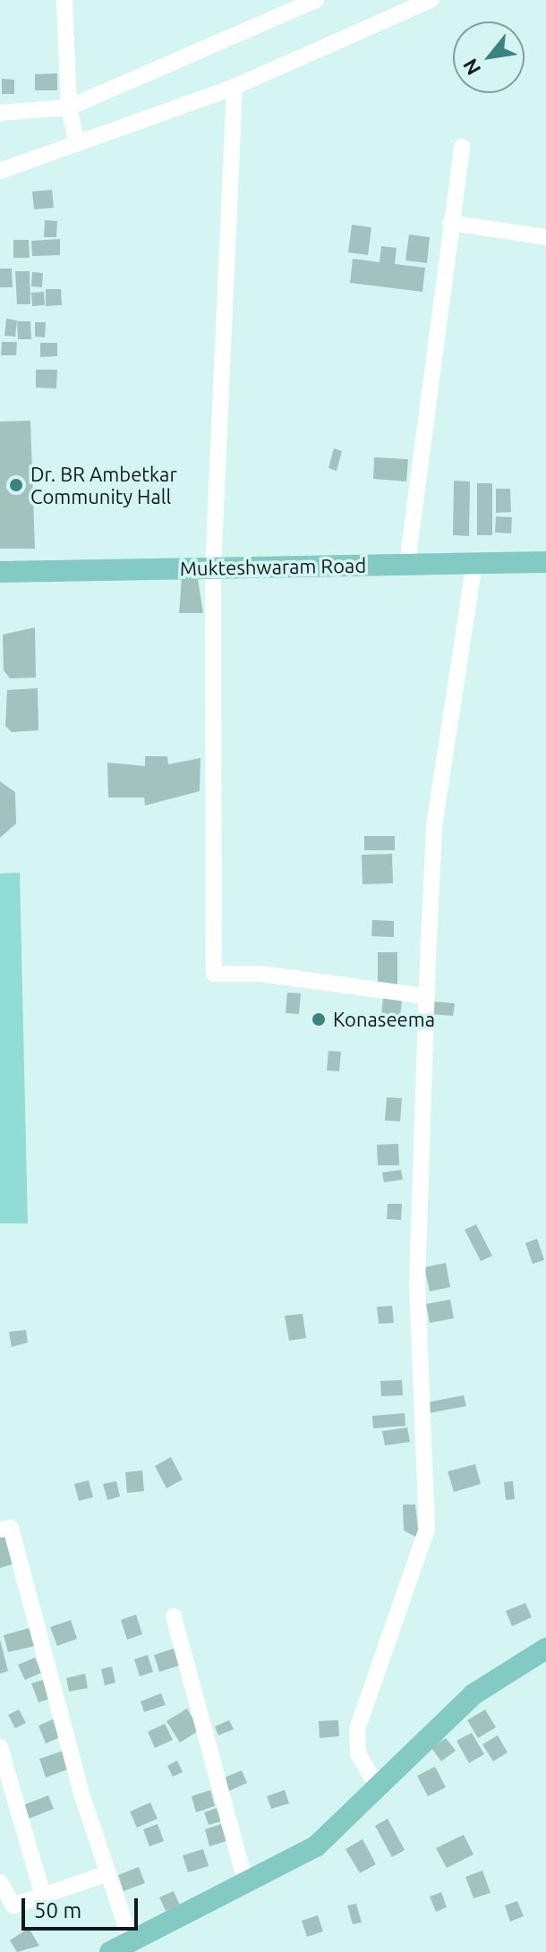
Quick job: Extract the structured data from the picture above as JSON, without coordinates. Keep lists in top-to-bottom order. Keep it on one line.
{"streets":{"main road":["Mukteshwaram Road"]},"places":["Dr. BR Ambetkar Community Hall","Konaseema"],"scale_bar":"50 m","north":"bottom left"}
